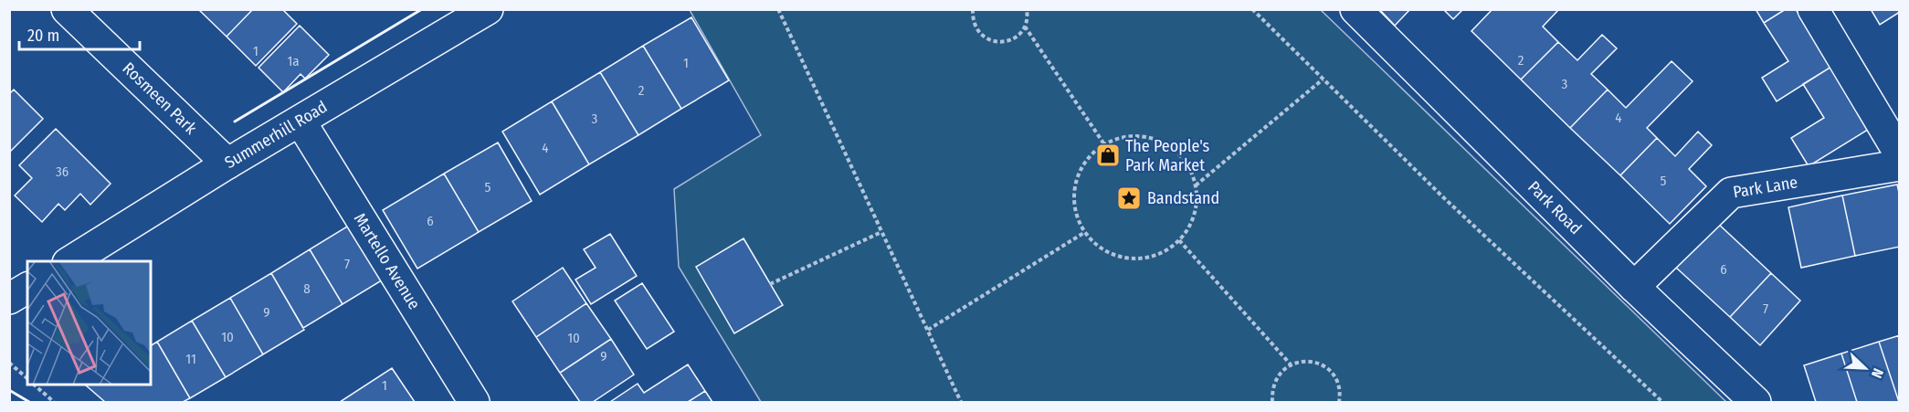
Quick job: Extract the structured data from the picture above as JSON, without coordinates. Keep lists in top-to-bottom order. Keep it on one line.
{"streets":{"main road":["Rosmeen Park","Summerhill Road","Park Lane","Park Road","Martello Avenue"]},"crossings":[["Rosmeen Park","Summerhill Road"],["Summerhill Road","Martello Avenue"],["Park Lane","Park Road"]],"places":{"shop":["The People's Park Market"],"place":["Bandstand"]},"house_numbers":["1","2","1a","1","3","2","4","3","4","36","5","5","6","7","6","8","7","9","10","10","9","11","1"],"scale_bar":"20 m","north":"bottom right"}
